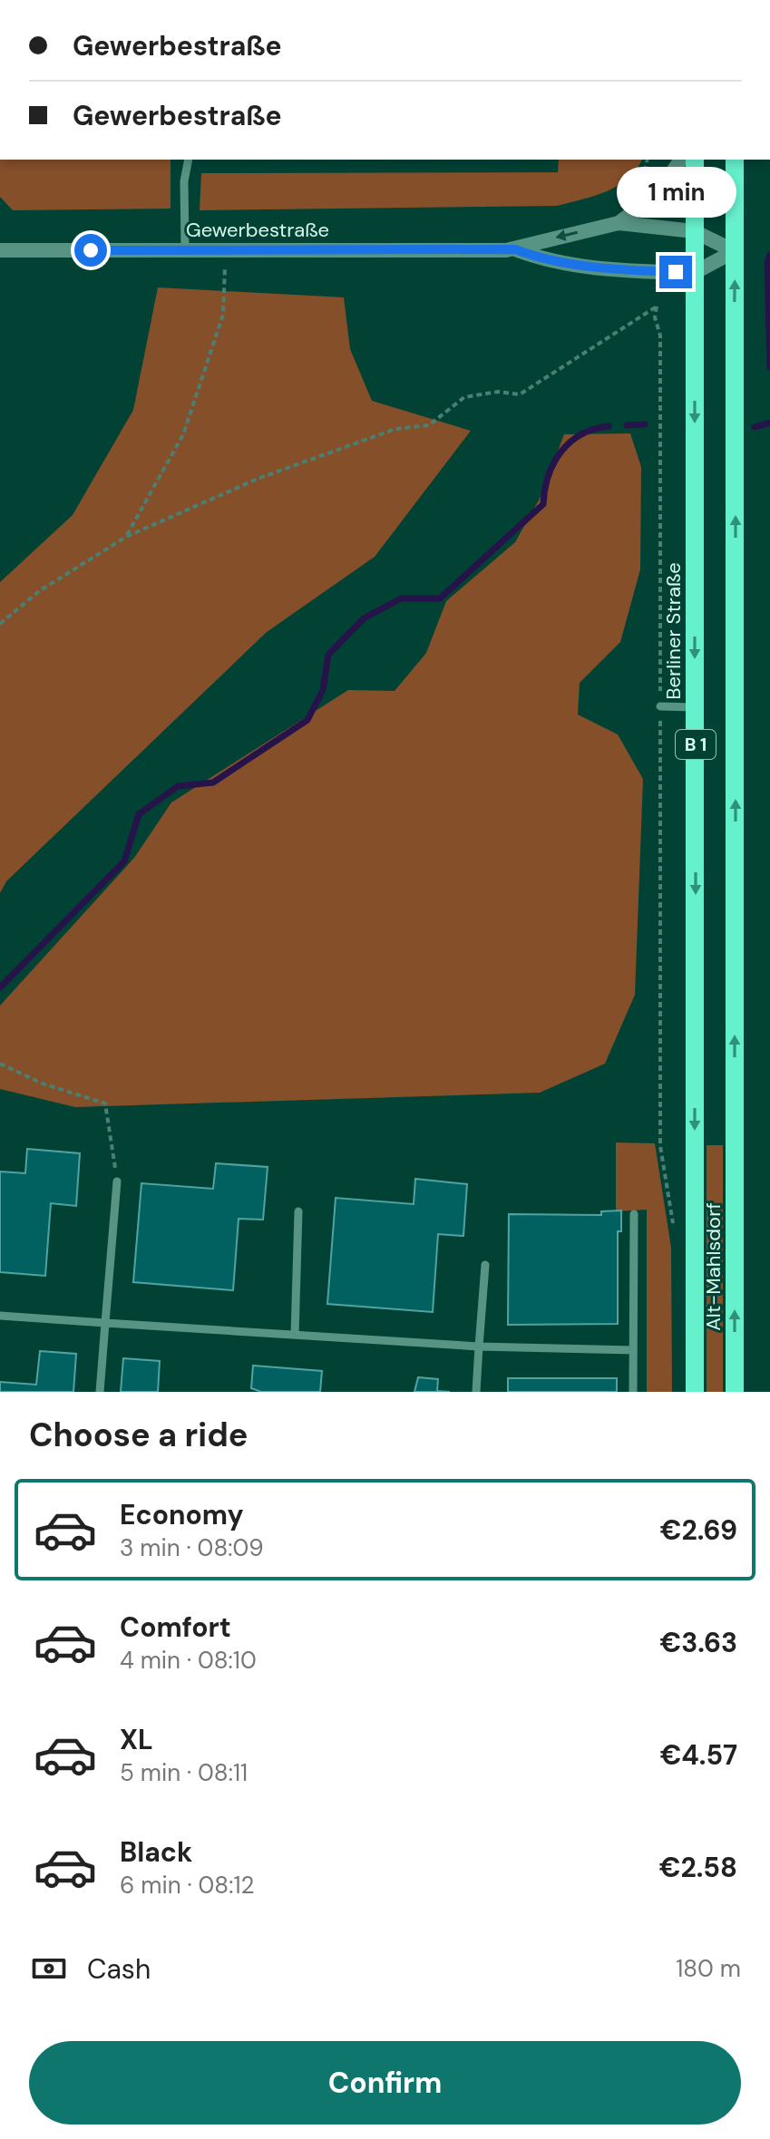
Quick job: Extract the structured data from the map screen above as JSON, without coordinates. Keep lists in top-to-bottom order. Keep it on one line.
{"streets":{"main road":["Berliner Straße","B 1","Alt-Mahlsdorf"],"street":["Gewerbestraße"]},"crossings":[["Gewerbestraße","Berliner Straße"],["Gewerbestraße","B 1"],["Gewerbestraße","Alt-Mahlsdorf"],["Berliner Straße","Alt-Mahlsdorf"],["B 1","Alt-Mahlsdorf"]],"one_way":["Berliner Straße","Alt-Mahlsdorf"],"page":{"banner":["Gewerbestraße","Gewerbestraße"],"bubble":"1 min","heading":"Choose a ride","list":[{"name":"Economy","note":"3 min · 08:09","value":"€2.69"},{"name":"Comfort","note":"4 min · 08:10","value":"€3.63"},{"name":"XL","note":"5 min · 08:11","value":"€4.57"},{"name":"Black","note":"6 min · 08:12","value":"€2.58"}],"pay":["Cash","180 m"],"buttons":"Confirm"}}
